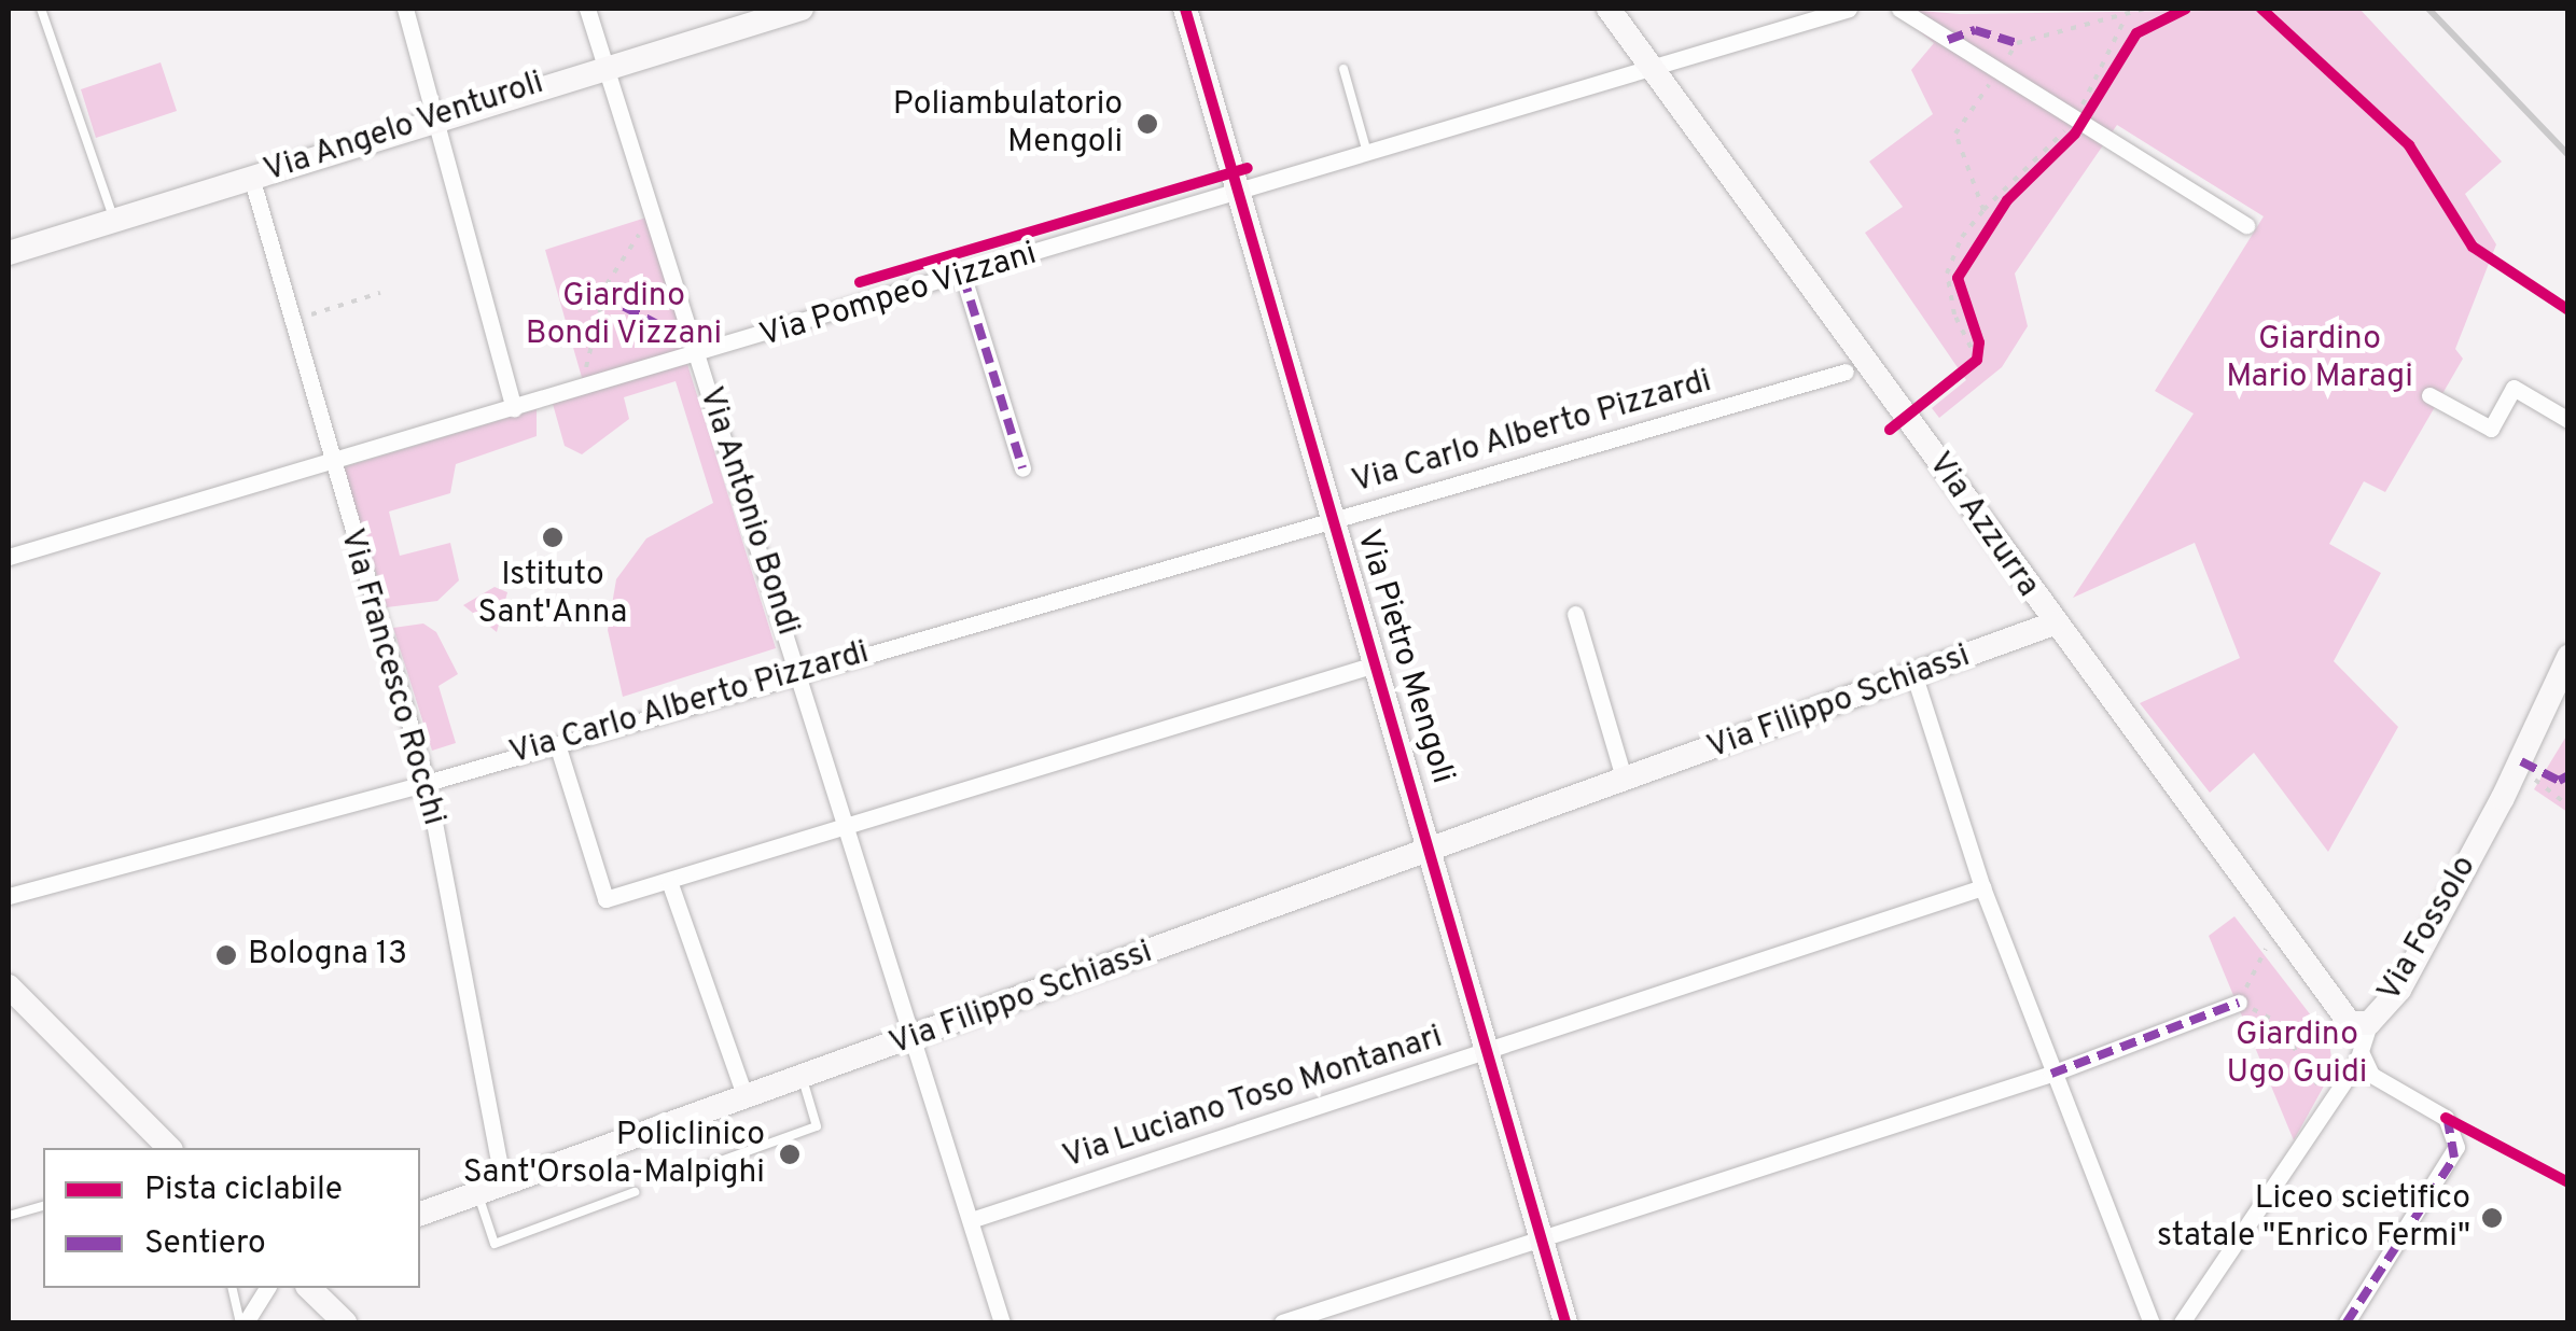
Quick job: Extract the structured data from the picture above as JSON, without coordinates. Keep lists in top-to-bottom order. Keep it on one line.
{"streets":{"street":["Via Angelo Venturoli","Via Pompeo Vizzani","Via Carlo Alberto Pizzardi","Via Antonio Bondi","Via Azzurra","Via Pietro Mengoli","Via Francesco Rocchi","Via Filippo Schiassi","Via Fossolo","Via Luciano Toso Montanari"]},"crossings":[["Via Angelo Venturoli","Via Antonio Bondi"],["Via Angelo Venturoli","Via Francesco Rocchi"],["Via Pompeo Vizzani","Via Antonio Bondi"],["Via Pompeo Vizzani","Via Azzurra"],["Via Pompeo Vizzani","Via Pietro Mengoli"],["Via Pompeo Vizzani","Via Francesco Rocchi"],["Via Carlo Alberto Pizzardi","Via Antonio Bondi"],["Via Carlo Alberto Pizzardi","Via Azzurra"],["Via Carlo Alberto Pizzardi","Via Pietro Mengoli"],["Via Carlo Alberto Pizzardi","Via Francesco Rocchi"],["Via Antonio Bondi","Via Filippo Schiassi"],["Via Antonio Bondi","Via Luciano Toso Montanari"],["Via Azzurra","Via Filippo Schiassi"],["Via Azzurra","Via Fossolo"],["Via Pietro Mengoli","Via Filippo Schiassi"],["Via Pietro Mengoli","Via Luciano Toso Montanari"],["Via Francesco Rocchi","Via Filippo Schiassi"]],"parks":["Giardino Bondi Vizzani","Giardino Mario Maragi","Giardino Ugo Guidi"],"places":["Poliambulatorio Mengoli","Istituto Sant'Anna","Bologna 13","Policlinico Sant'Orsola-Malpighi","Liceo scietifico statale \"Enrico Fermi\""],"legend":["Pista ciclabile","Sentiero"]}
